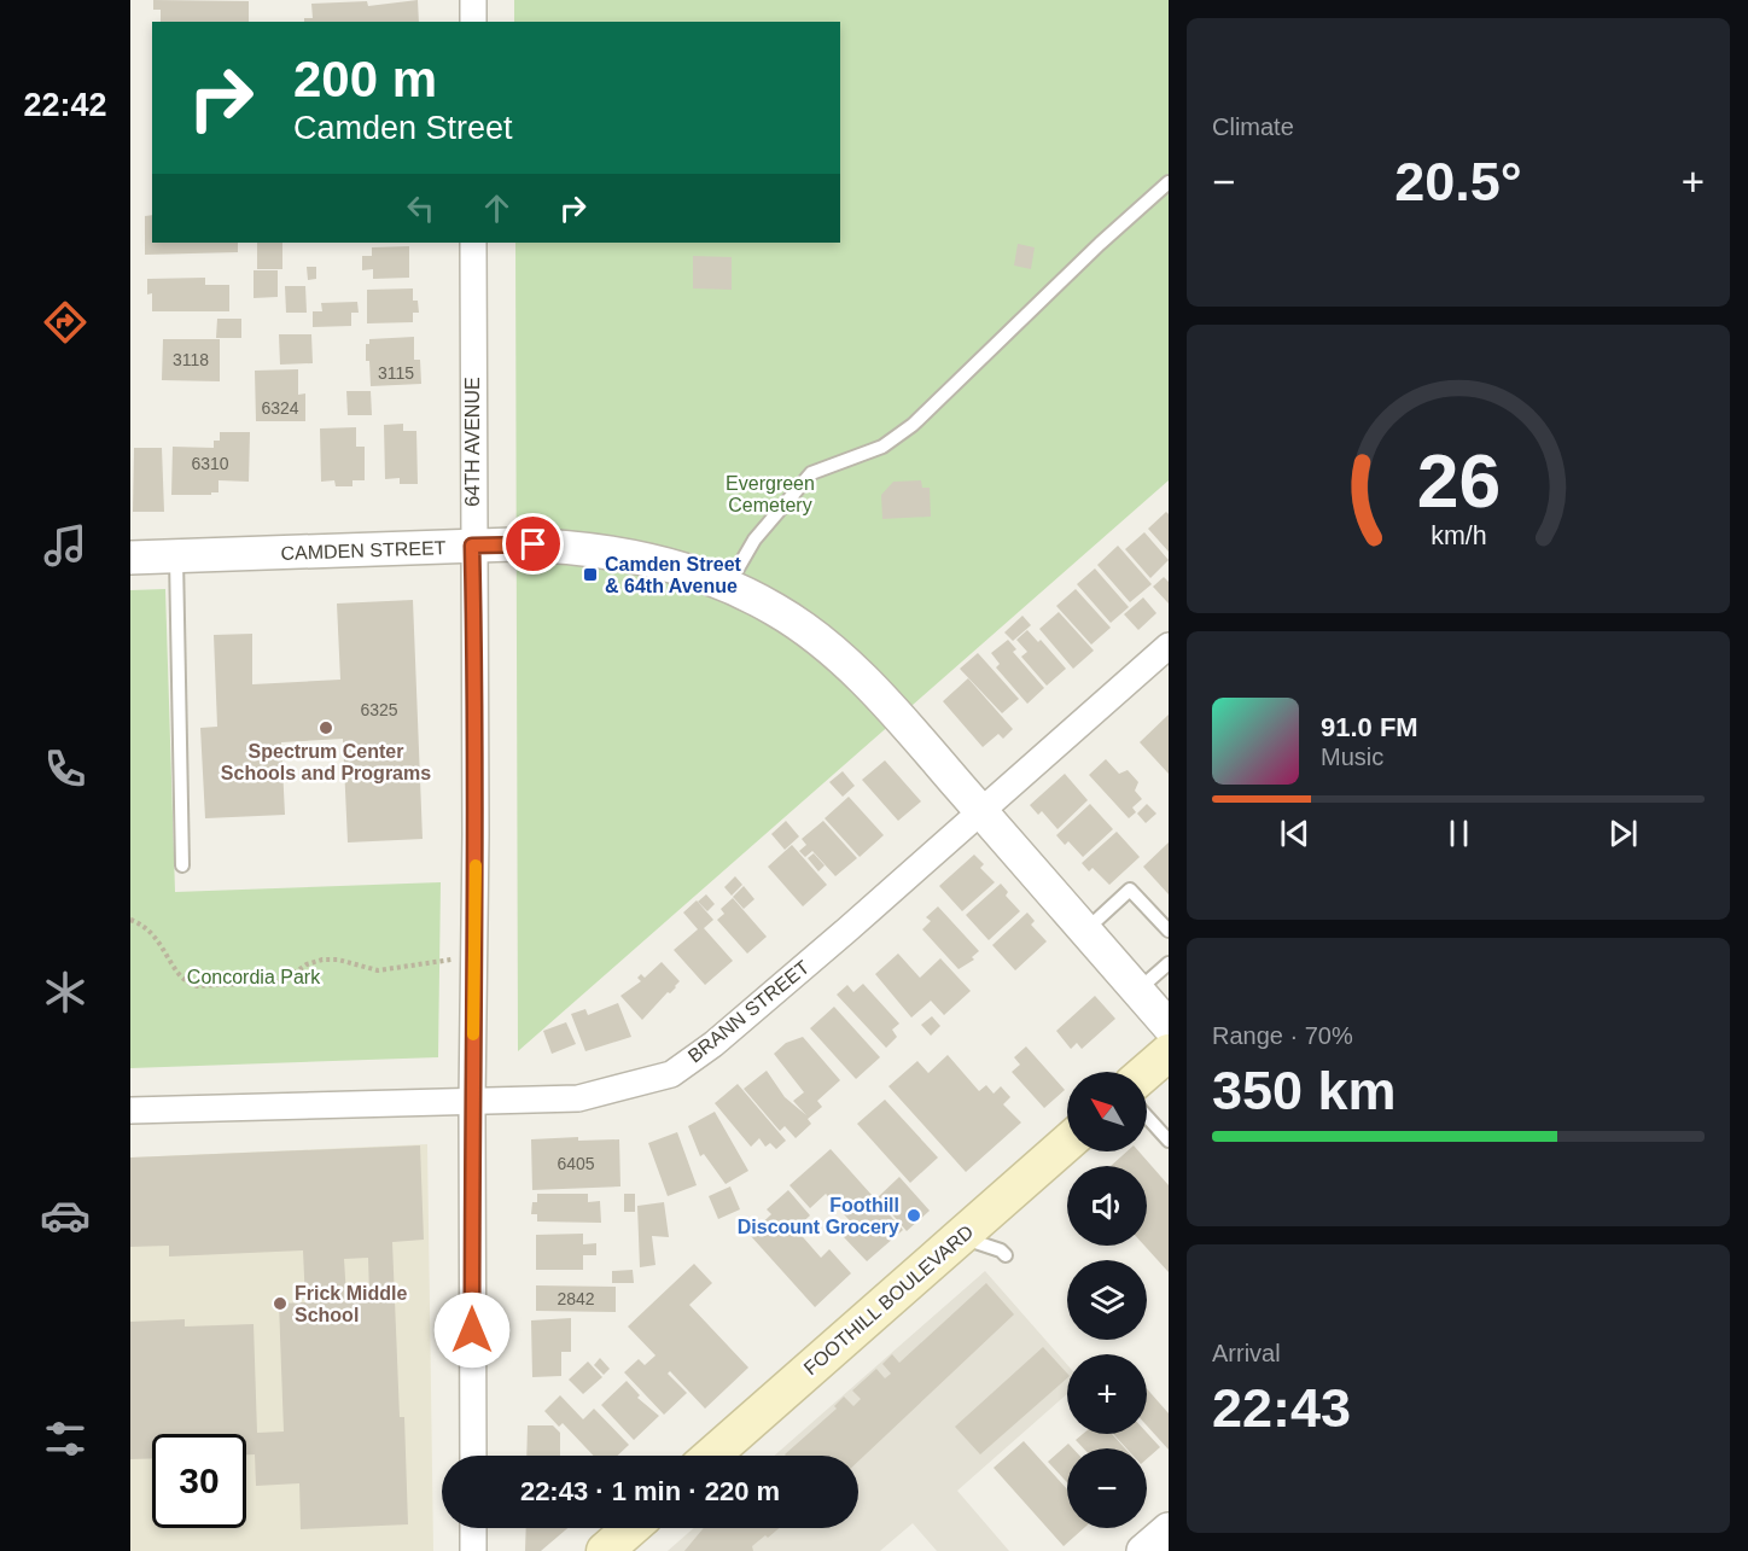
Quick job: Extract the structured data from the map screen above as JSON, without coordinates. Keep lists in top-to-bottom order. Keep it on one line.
{"streets":{"main road":["FOOTHILL BOULEVARD"],"street":["64TH AVENUE","CAMDEN STREET","BRANN STREET"]},"crossings":[["64TH AVENUE","CAMDEN STREET"],["64TH AVENUE","BRANN STREET"],["CAMDEN STREET","BRANN STREET"]],"parks":["Evergreen Cemetery","Concordia Park"],"places":{"transit":["Camden Street & 64th Avenue"],"other":["Spectrum Center Schools and Programs","Foothill Discount Grocery","Frick Middle School"]},"house_numbers":["3118","3115","6324","6310","6325","6405","2842"],"north":"top left","page":{"tabs":"22:42","tile":["Climate",["Range · 70%","350 km"],["Arrival","22:43"]],"turn":["200 m","Camden Street"],"heat":["−","20.5°","+"],"song":["91.0 FM","Music"],"map_buttons":["+","−"],"limit":"30","trip":"22:43 · 1 min · 220 m","gauge":["26","km/h"]}}
